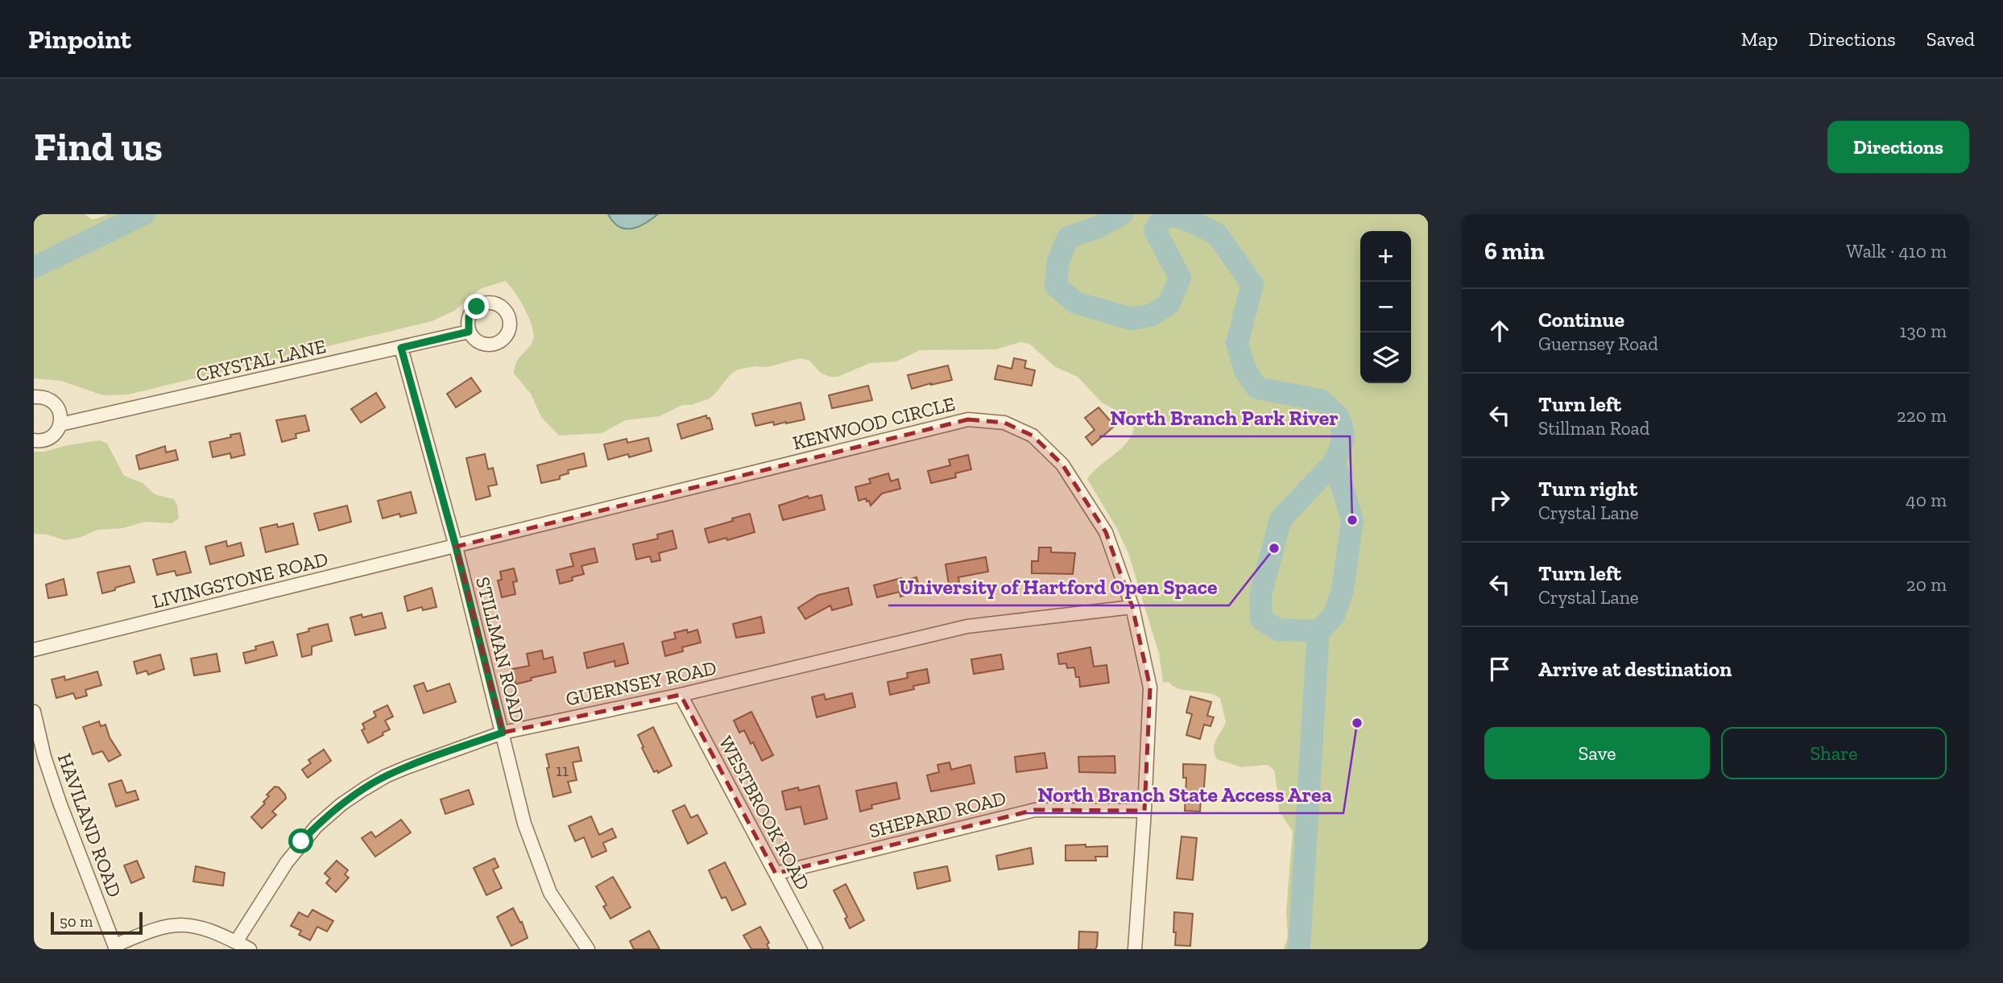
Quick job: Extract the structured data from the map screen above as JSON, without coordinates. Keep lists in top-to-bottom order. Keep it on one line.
{"streets":{"street":["CRYSTAL LANE","KENWOOD CIRCLE","LIVINGSTONE ROAD","STILLMAN ROAD","GUERNSEY ROAD","WESTBROOK ROAD","SHEPARD ROAD","HAVILAND ROAD"]},"crossings":[["CRYSTAL LANE","STILLMAN ROAD"],["KENWOOD CIRCLE","LIVINGSTONE ROAD"],["KENWOOD CIRCLE","STILLMAN ROAD"],["KENWOOD CIRCLE","GUERNSEY ROAD"],["KENWOOD CIRCLE","SHEPARD ROAD"],["LIVINGSTONE ROAD","STILLMAN ROAD"],["STILLMAN ROAD","GUERNSEY ROAD"],["GUERNSEY ROAD","WESTBROOK ROAD"],["WESTBROOK ROAD","SHEPARD ROAD"]],"places":["North Branch Park River","University of Hartford Open Space","North Branch State Access Area"],"house_numbers":["11"],"scale_bar":"50 m","page":{"header":"Pinpoint","nav":["Map","Directions","Saved"],"buttons":["Directions",["Save","Share"]],"title":"Find us","heading":["6 min","Walk · 410 m"],"map_buttons":["+","−"],"list":[["Continue","Guernsey Road","130 m"],["Turn left","Stillman Road","220 m"],["Turn right","Crystal Lane","40 m"],["Turn left","Crystal Lane","20 m"],"Arrive at destination"],"scale":"50 m"}}
